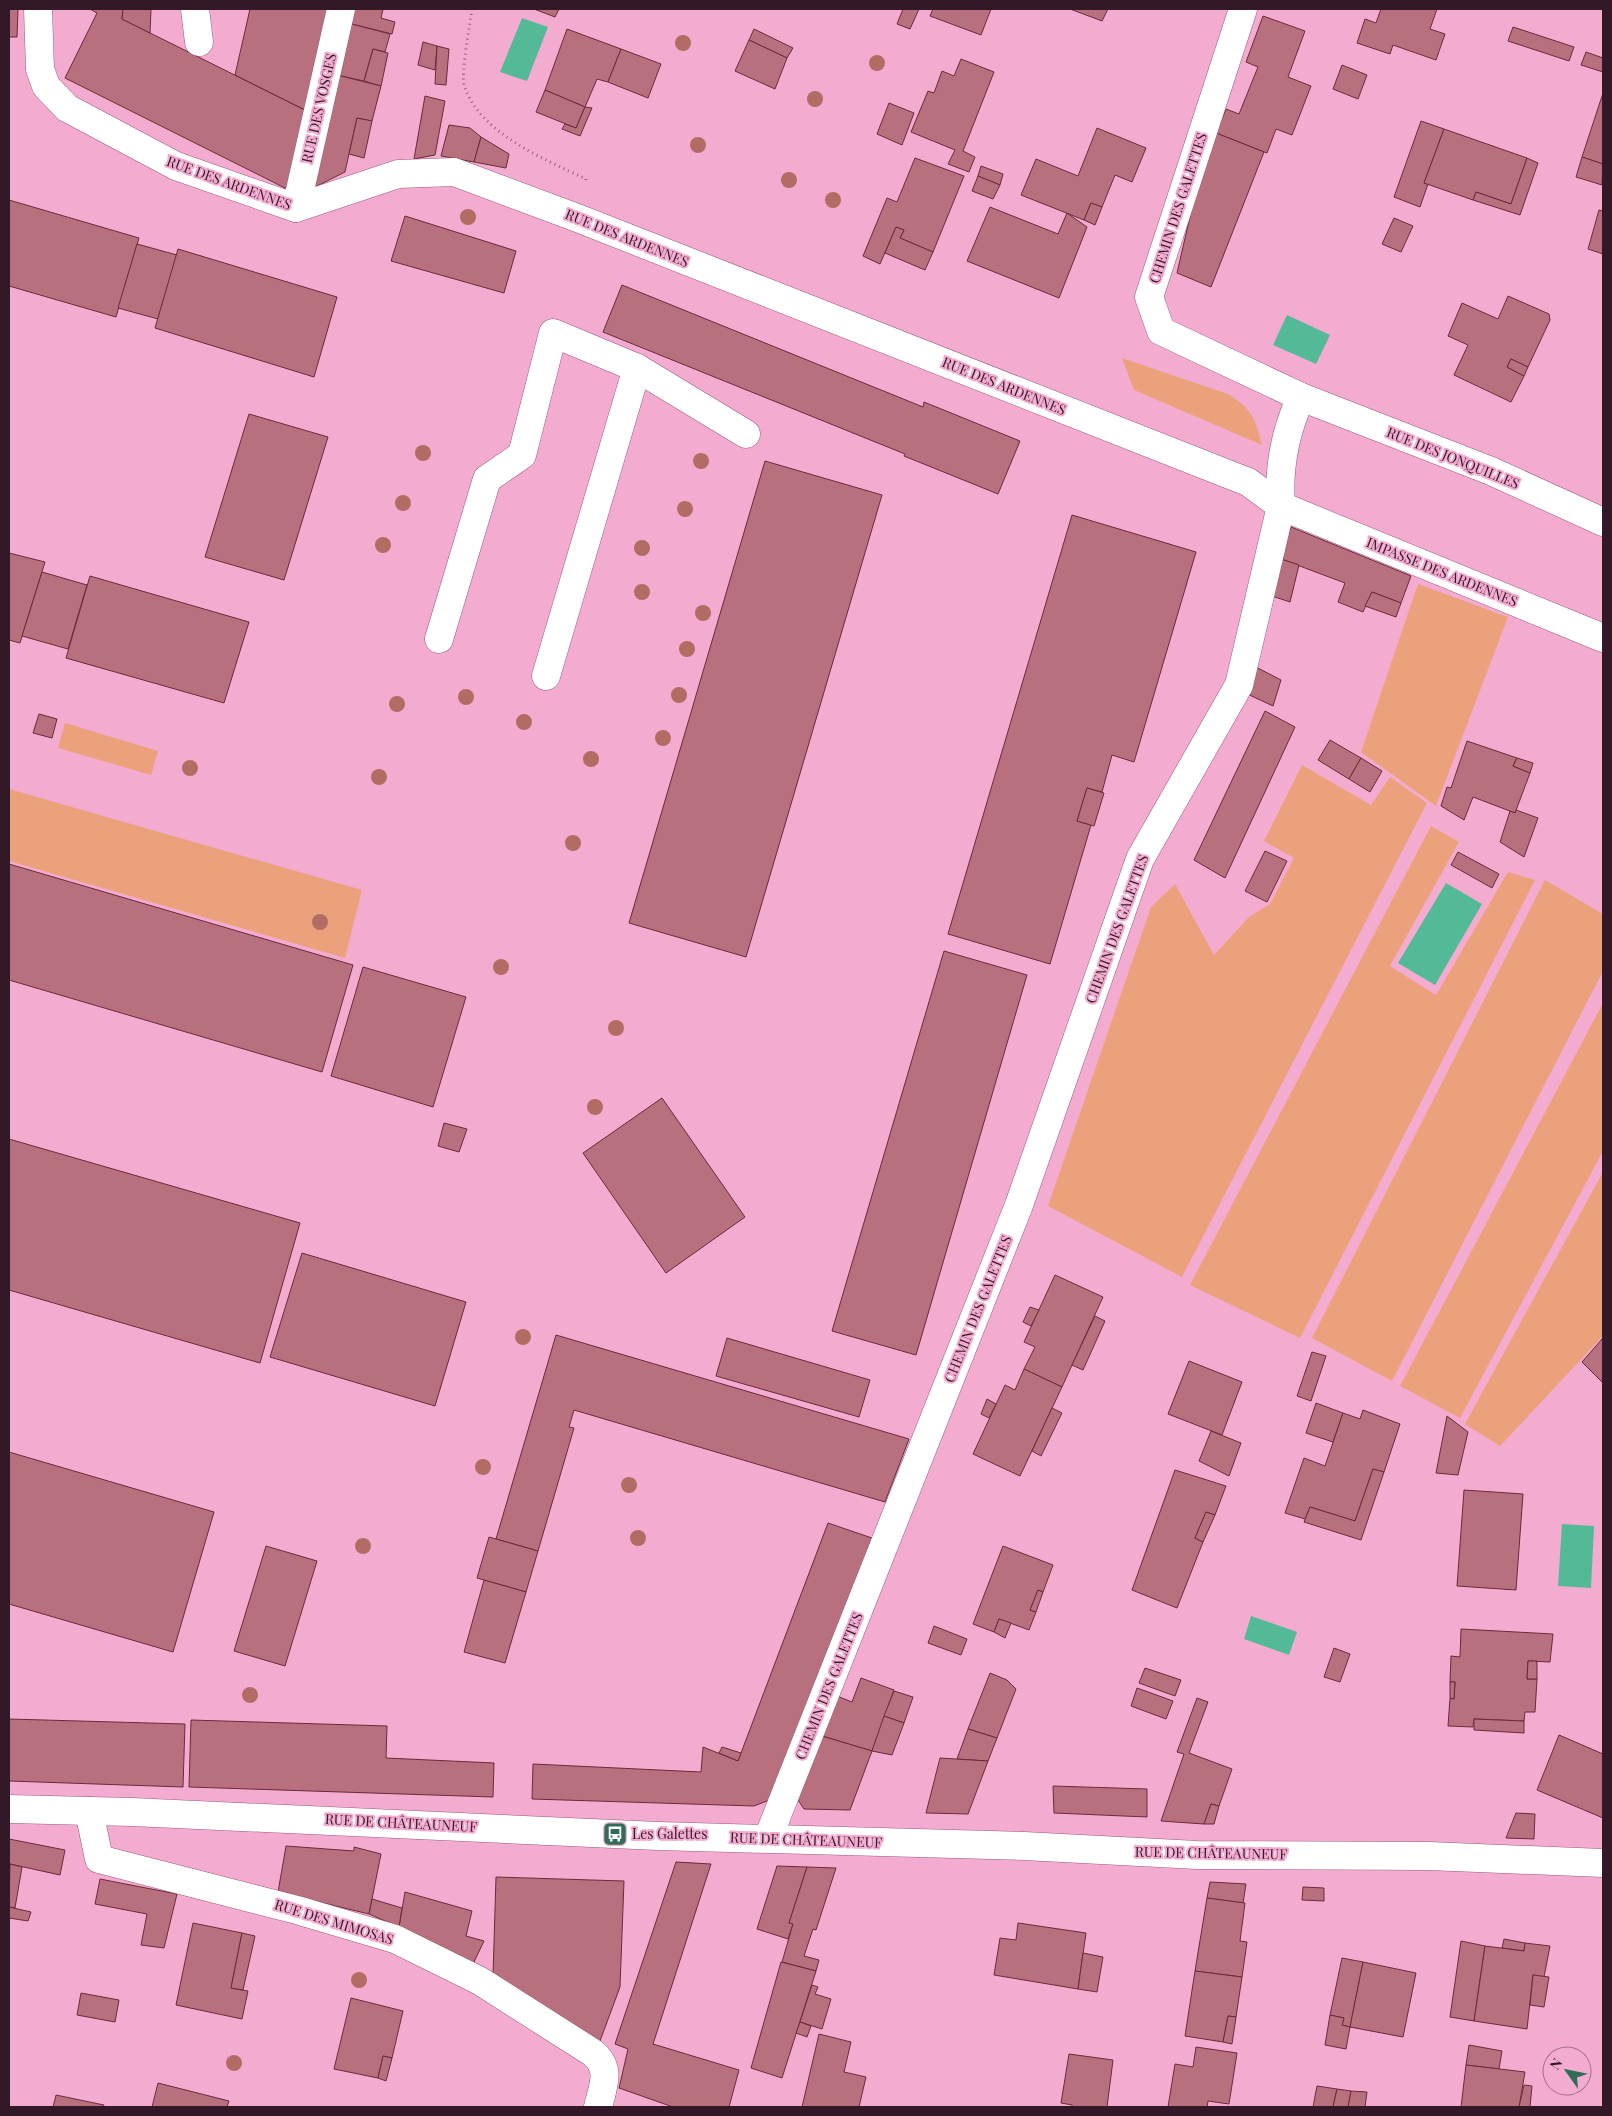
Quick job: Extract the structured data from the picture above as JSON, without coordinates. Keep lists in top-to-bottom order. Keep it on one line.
{"streets":{"street":["RUE DES VOSGES","RUE DES ARDENNES","CHEMIN DES GALETTES","RUE DES JONQUILLES","IMPASSE DES ARDENNES","RUE DE CHÂTEAUNEUF","RUE DES MIMOSAS"]},"crossings":[["RUE DES VOSGES","RUE DES ARDENNES"],["RUE DES ARDENNES","CHEMIN DES GALETTES"],["RUE DES ARDENNES","IMPASSE DES ARDENNES"],["CHEMIN DES GALETTES","RUE DES JONQUILLES"],["CHEMIN DES GALETTES","IMPASSE DES ARDENNES"],["CHEMIN DES GALETTES","RUE DE CHÂTEAUNEUF"],["RUE DE CHÂTEAUNEUF","RUE DES MIMOSAS"]],"places":{"bus stop":["Les Galettes"]},"north":"top left"}
